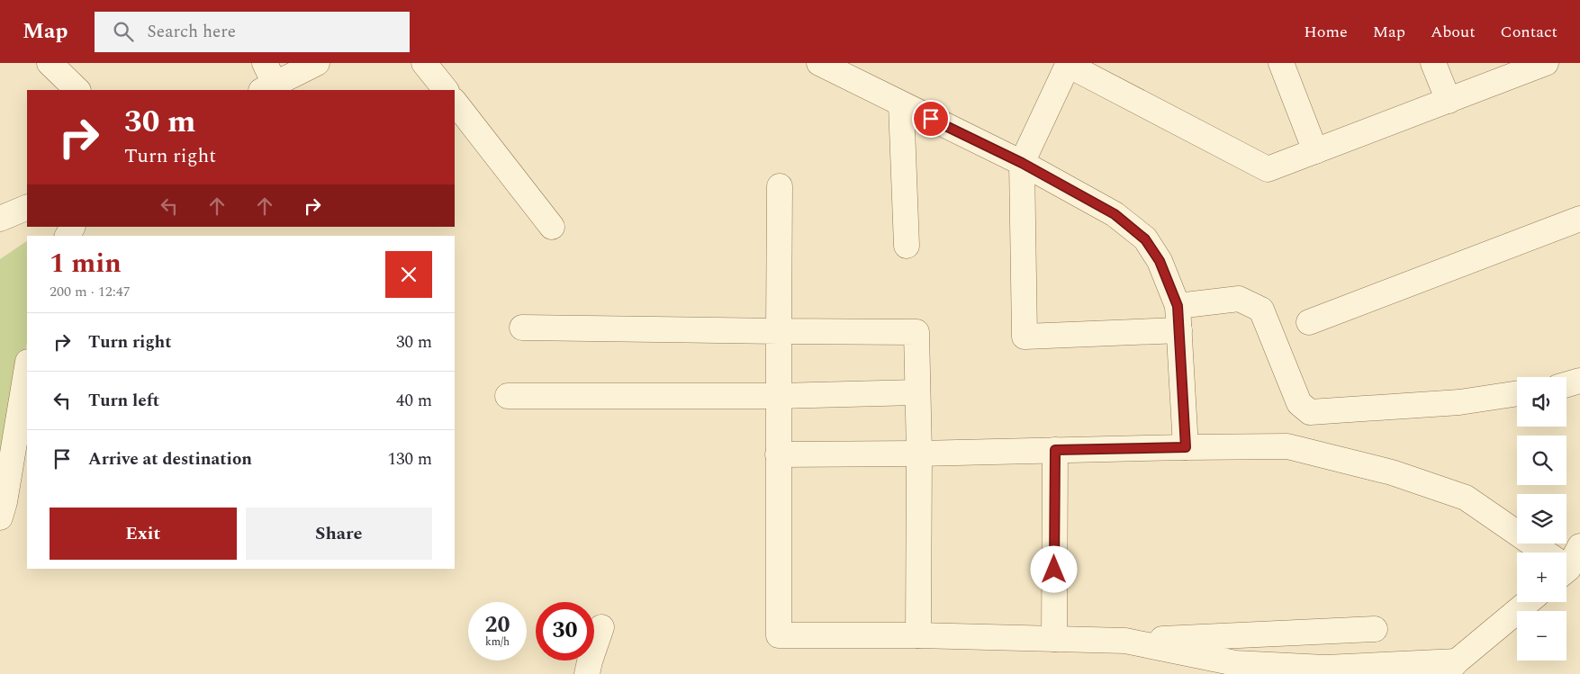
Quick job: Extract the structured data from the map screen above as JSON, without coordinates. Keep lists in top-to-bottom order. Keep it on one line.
{"page":{"header":"Map","search":"Search here","nav":["Home","Map","About","Contact"],"turn":["30 m","Turn right"],"heading":["1 min","200 m · 12:47"],"list":[{"name":"Turn right","value":"30 m"},{"name":"Turn left","value":"40 m"},{"name":"Arrive at destination","value":"130 m"}],"map_buttons":["+","−"],"buttons":["Exit","Share"],"speed":"20 km/h","limit":"30"}}
